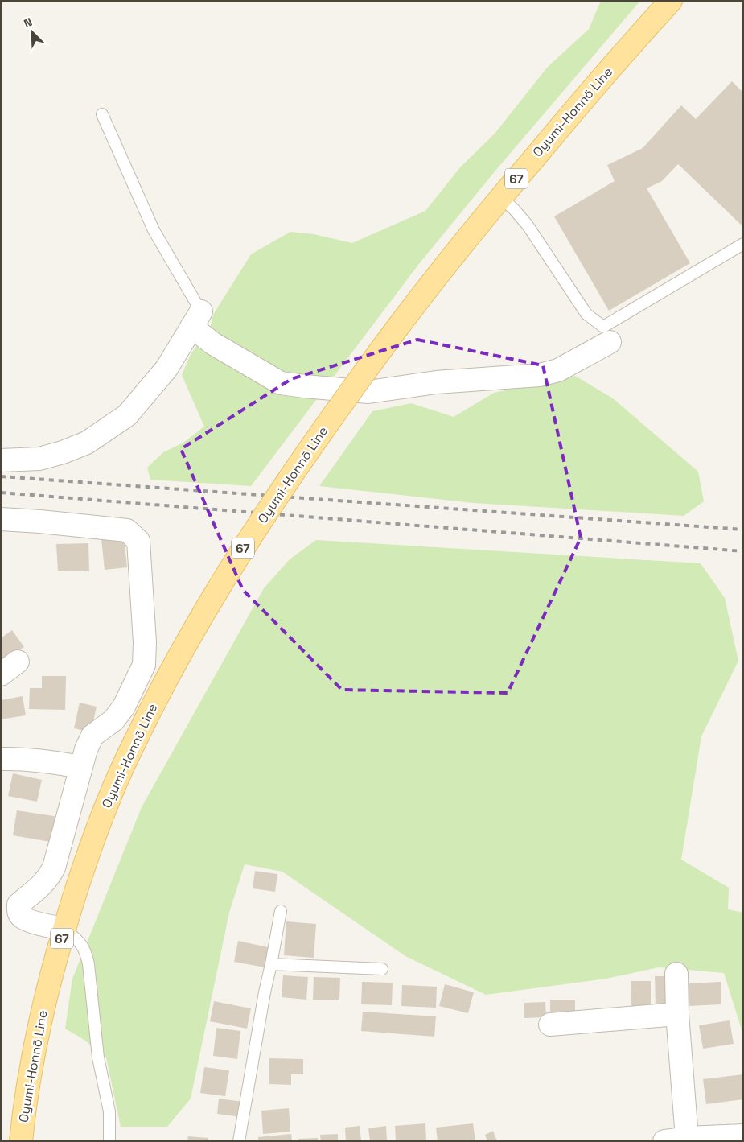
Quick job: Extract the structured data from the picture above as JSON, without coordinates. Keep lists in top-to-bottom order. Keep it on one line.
{"streets":{"main road":["Oyumi-Honnō Line","67"]},"north":"top left"}
